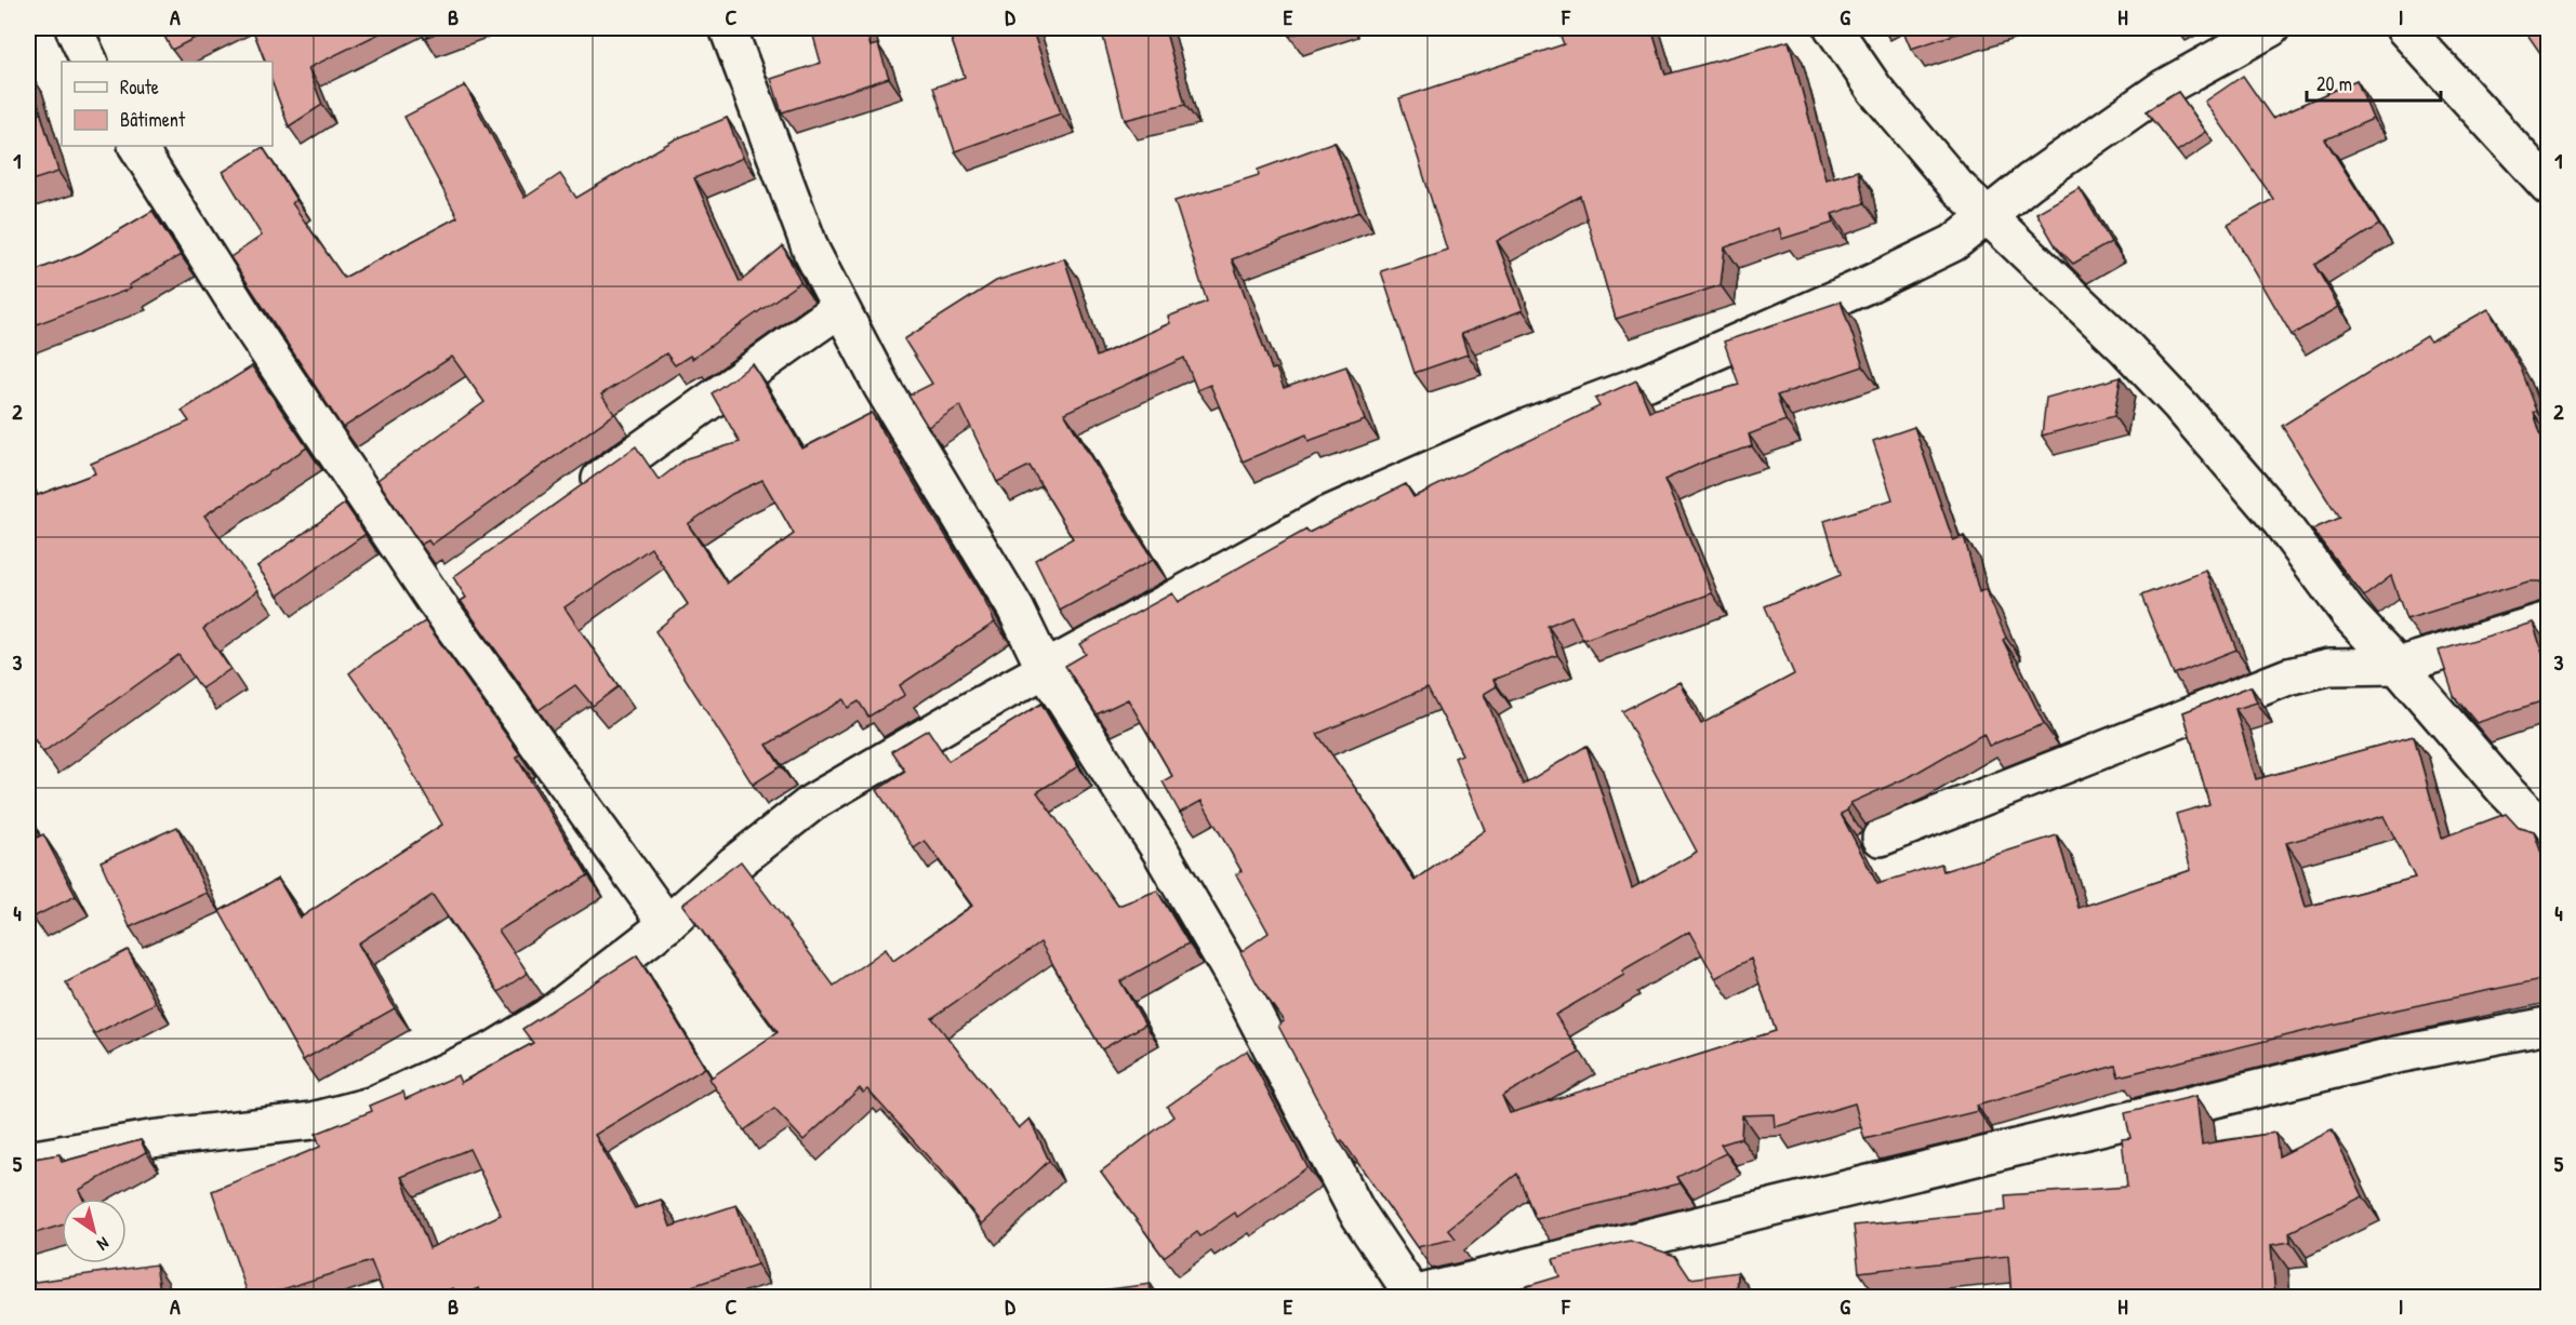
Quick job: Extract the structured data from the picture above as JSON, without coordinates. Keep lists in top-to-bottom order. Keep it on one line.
{"legend":["Route","Bâtiment"],"scale_bar":"20 m","north":"bottom right","grid":{"columns":["A","B","C","D","E","F","G","H","I"],"rows":["1","2","3","4","5"]}}
